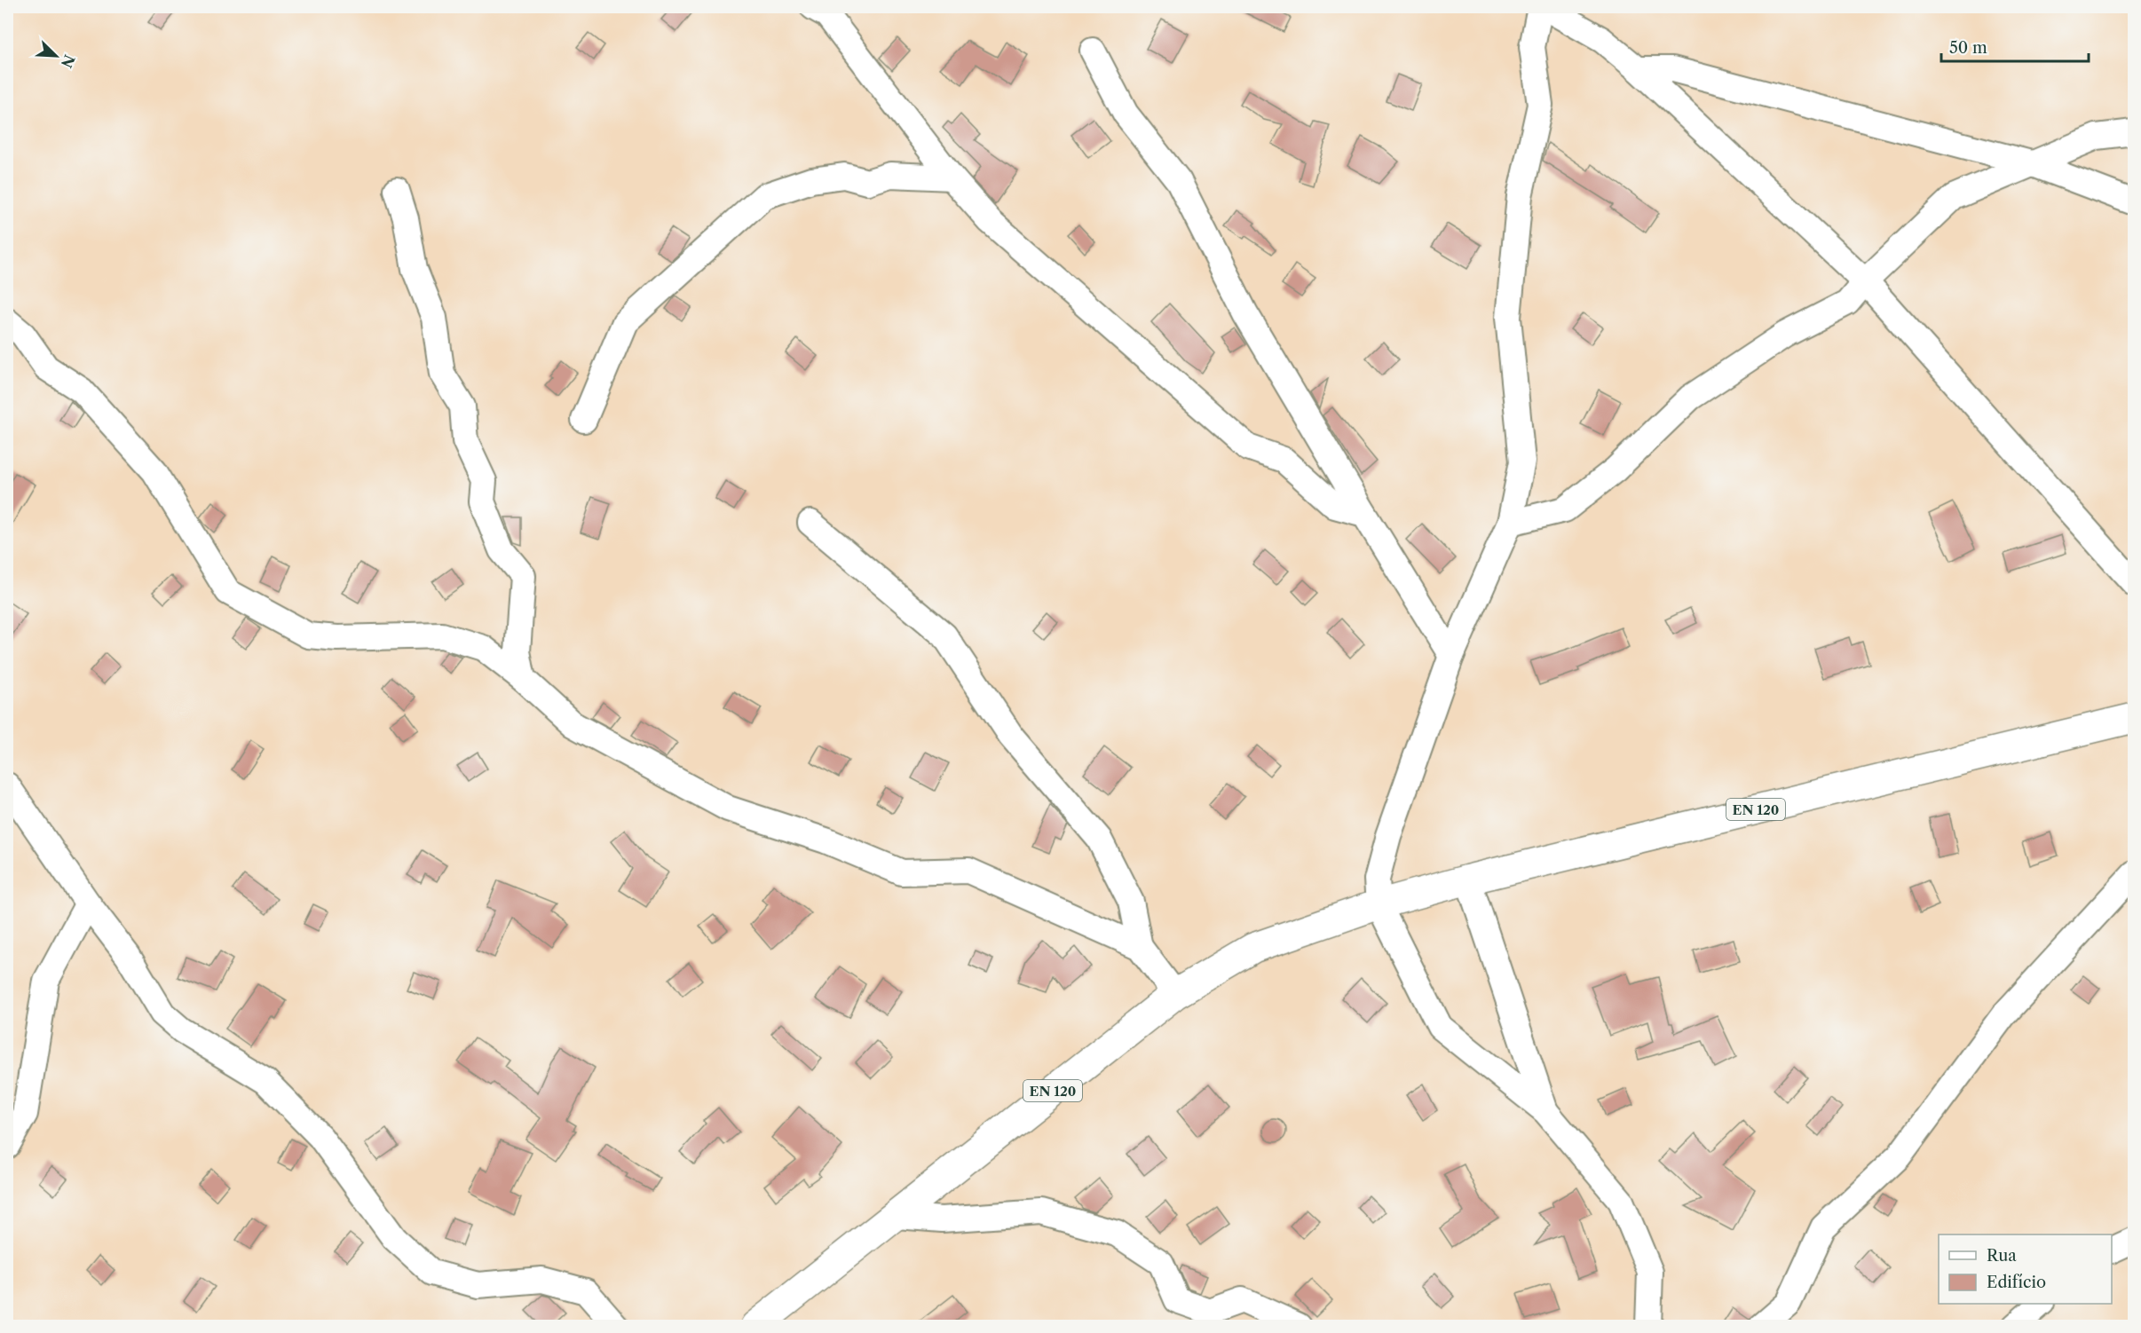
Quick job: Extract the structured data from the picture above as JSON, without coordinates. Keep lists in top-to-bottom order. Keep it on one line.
{"streets":{"main road":["EN 120"]},"legend":["Rua","Edifício"],"scale_bar":"50 m","north":"bottom right"}
